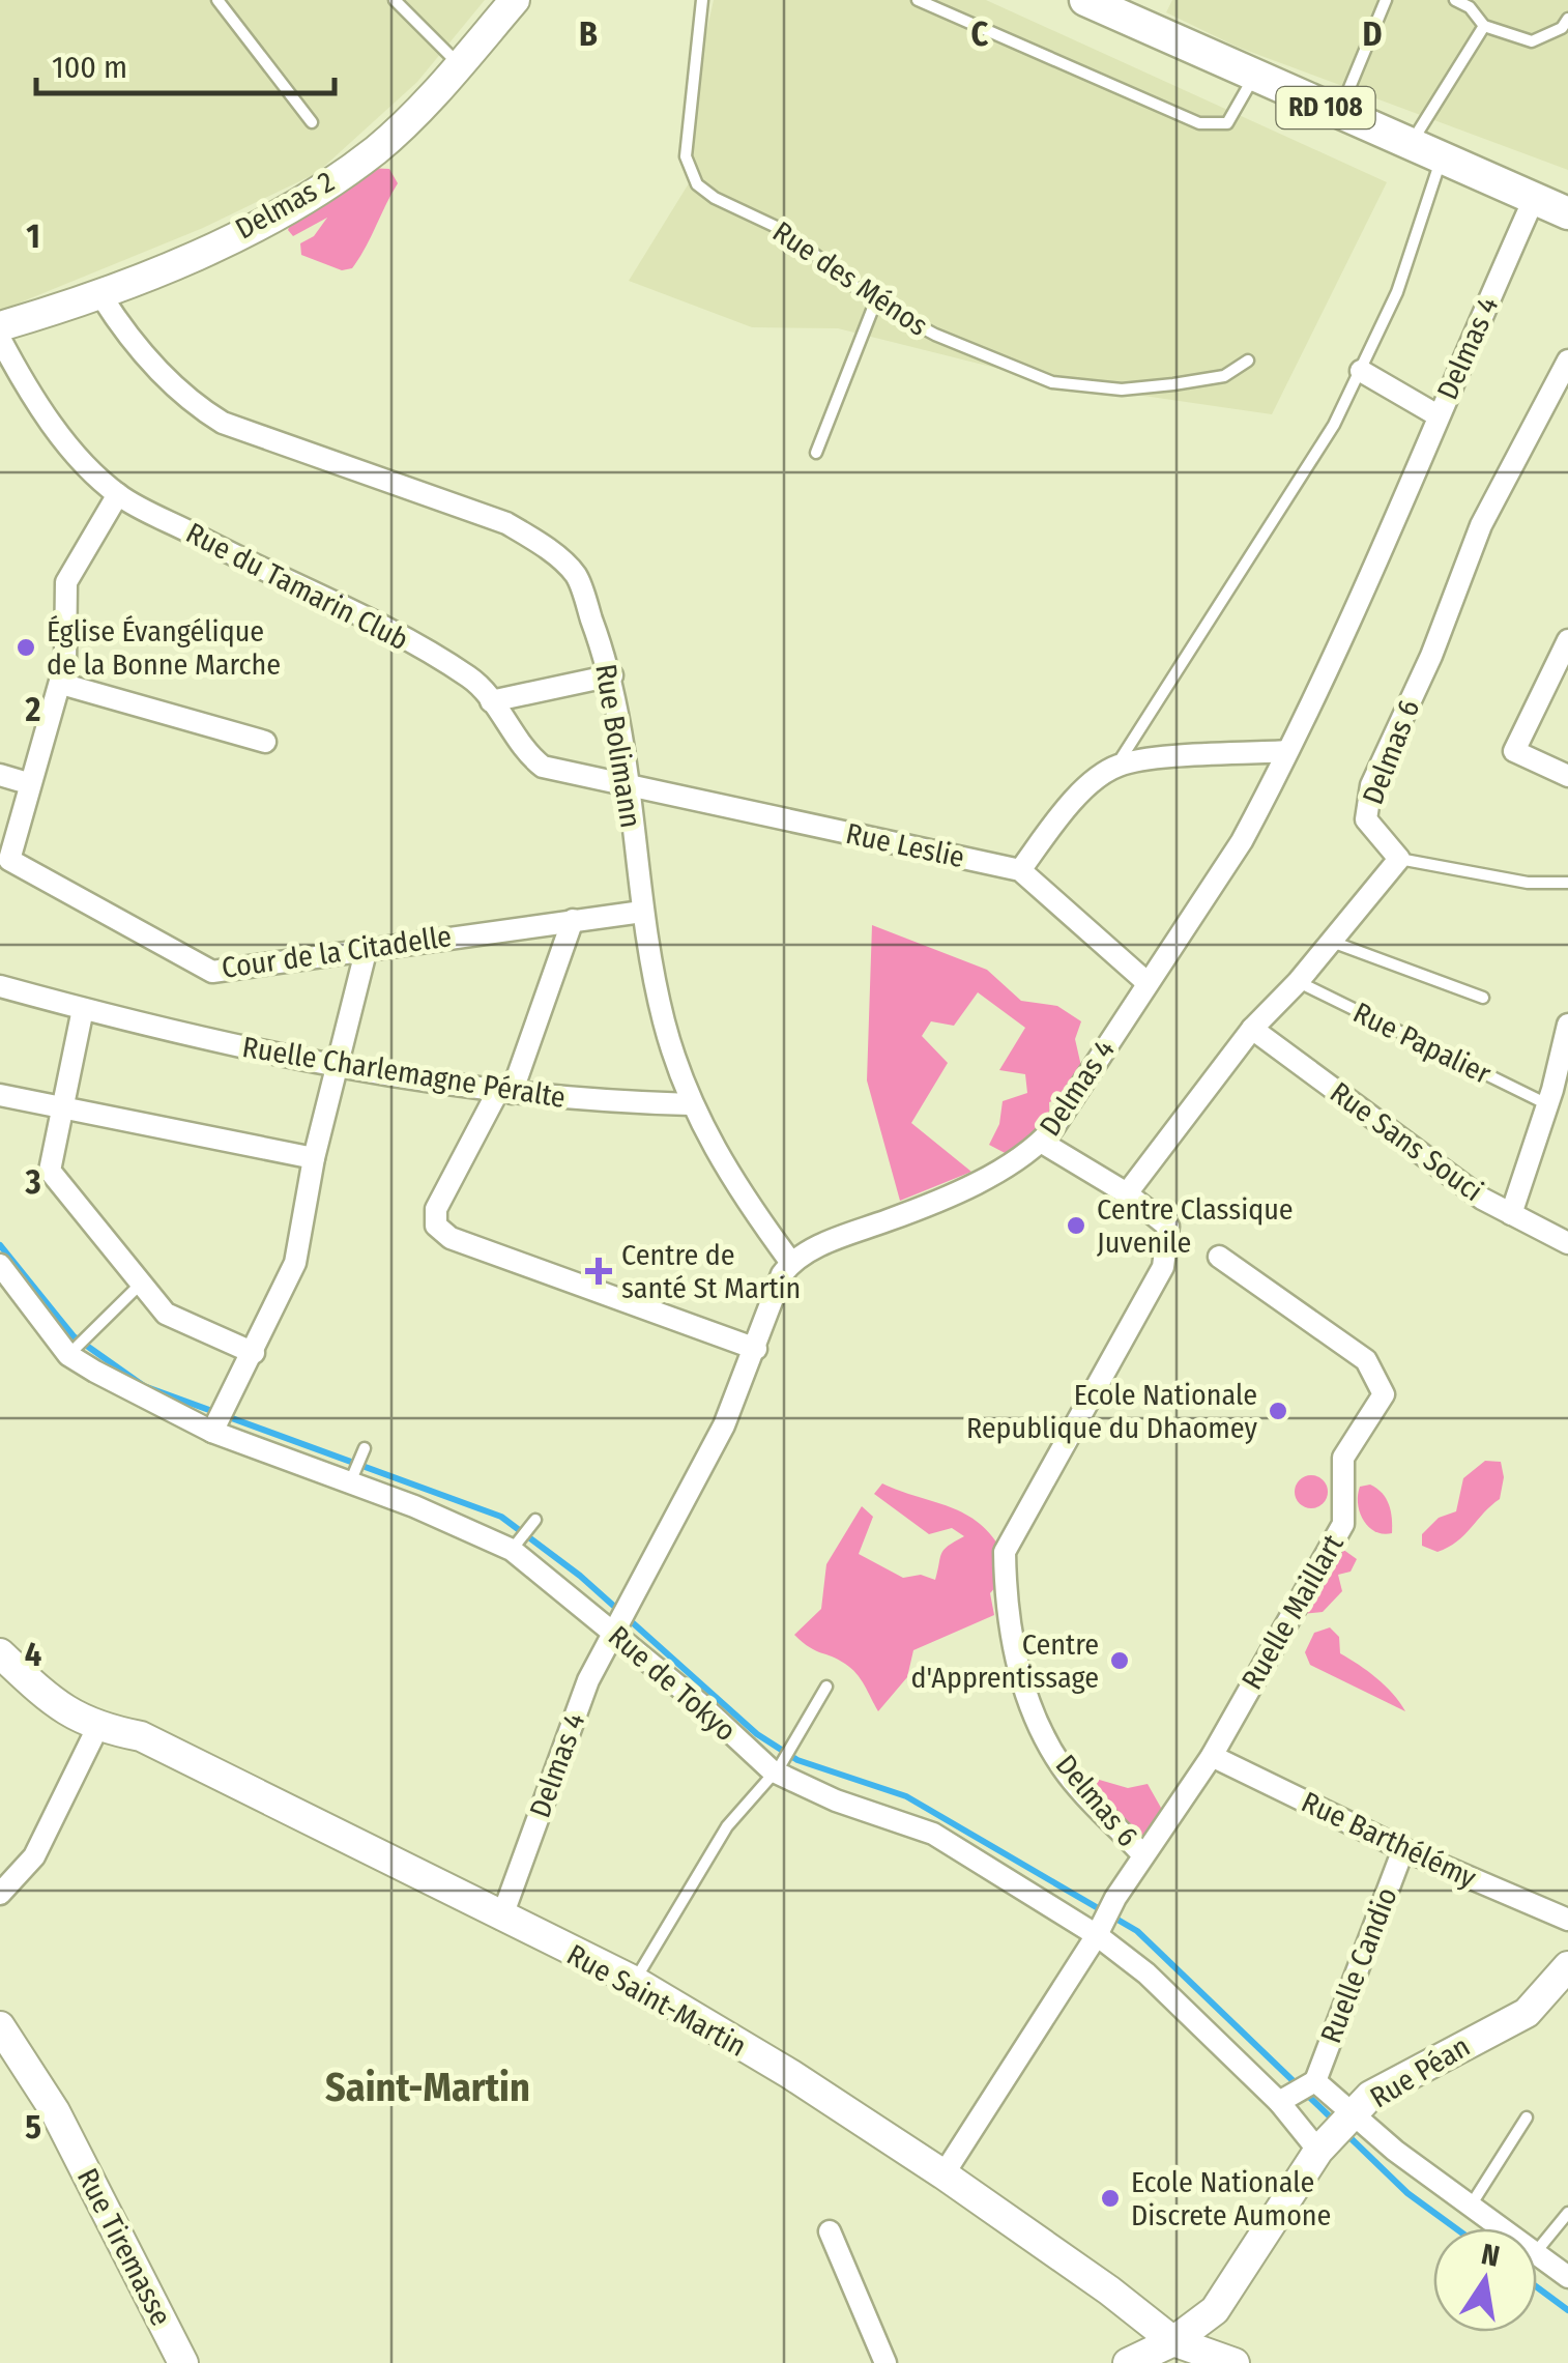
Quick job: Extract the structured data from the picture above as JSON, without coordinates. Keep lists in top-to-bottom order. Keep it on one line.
{"streets":{"main road":["RD 108"],"street":["Delmas 2","Delmas 4","Rue du Tamarin Club","Rue Bolimann","Delmas 6","Rue Leslie","Cour de la Citadelle","Ruelle Charlemagne Péralte","Rue Sans Souci","Ruelle Maillart","Rue de Tokyo","Rue Barthélémy","Ruelle Candio","Rue Saint-Martin","Rue Péan","Rue Tiremasse"],"lane":["Rue des Ménos","Rue Papalier"]},"crossings":[["RD 108","Delmas 4"],["Delmas 2","Rue Bolimann"],["Delmas 4","Rue Bolimann"],["Delmas 4","Delmas 6"],["Delmas 4","Rue Leslie"],["Delmas 4","Rue de Tokyo"],["Delmas 4","Rue Saint-Martin"],["Rue du Tamarin Club","Rue Bolimann"],["Rue du Tamarin Club","Rue Leslie"],["Rue du Tamarin Club","Cour de la Citadelle"],["Rue Bolimann","Rue Leslie"],["Rue Bolimann","Cour de la Citadelle"],["Rue Bolimann","Ruelle Charlemagne Péralte"],["Delmas 6","Ruelle Maillart"],["Ruelle Maillart","Rue de Tokyo"],["Ruelle Maillart","Rue Barthélémy"],["Rue de Tokyo","Rue Péan"],["Rue Barthélémy","Ruelle Candio"],["Rue Saint-Martin","Rue Péan"]],"districts":["Saint-Martin"],"places":{"other":["Église Évangélique de la Bonne Marche","Centre Classique Juvenile","Ecole Nationale Republique du Dhaomey","Centre d'Apprentissage","Ecole Nationale Discrete Aumone"],"health":["Centre de santé St Martin"]},"scale_bar":"100 m","north":"top","grid":{"columns":["B","C","D"],"rows":["1","2","3","4","5"]}}
